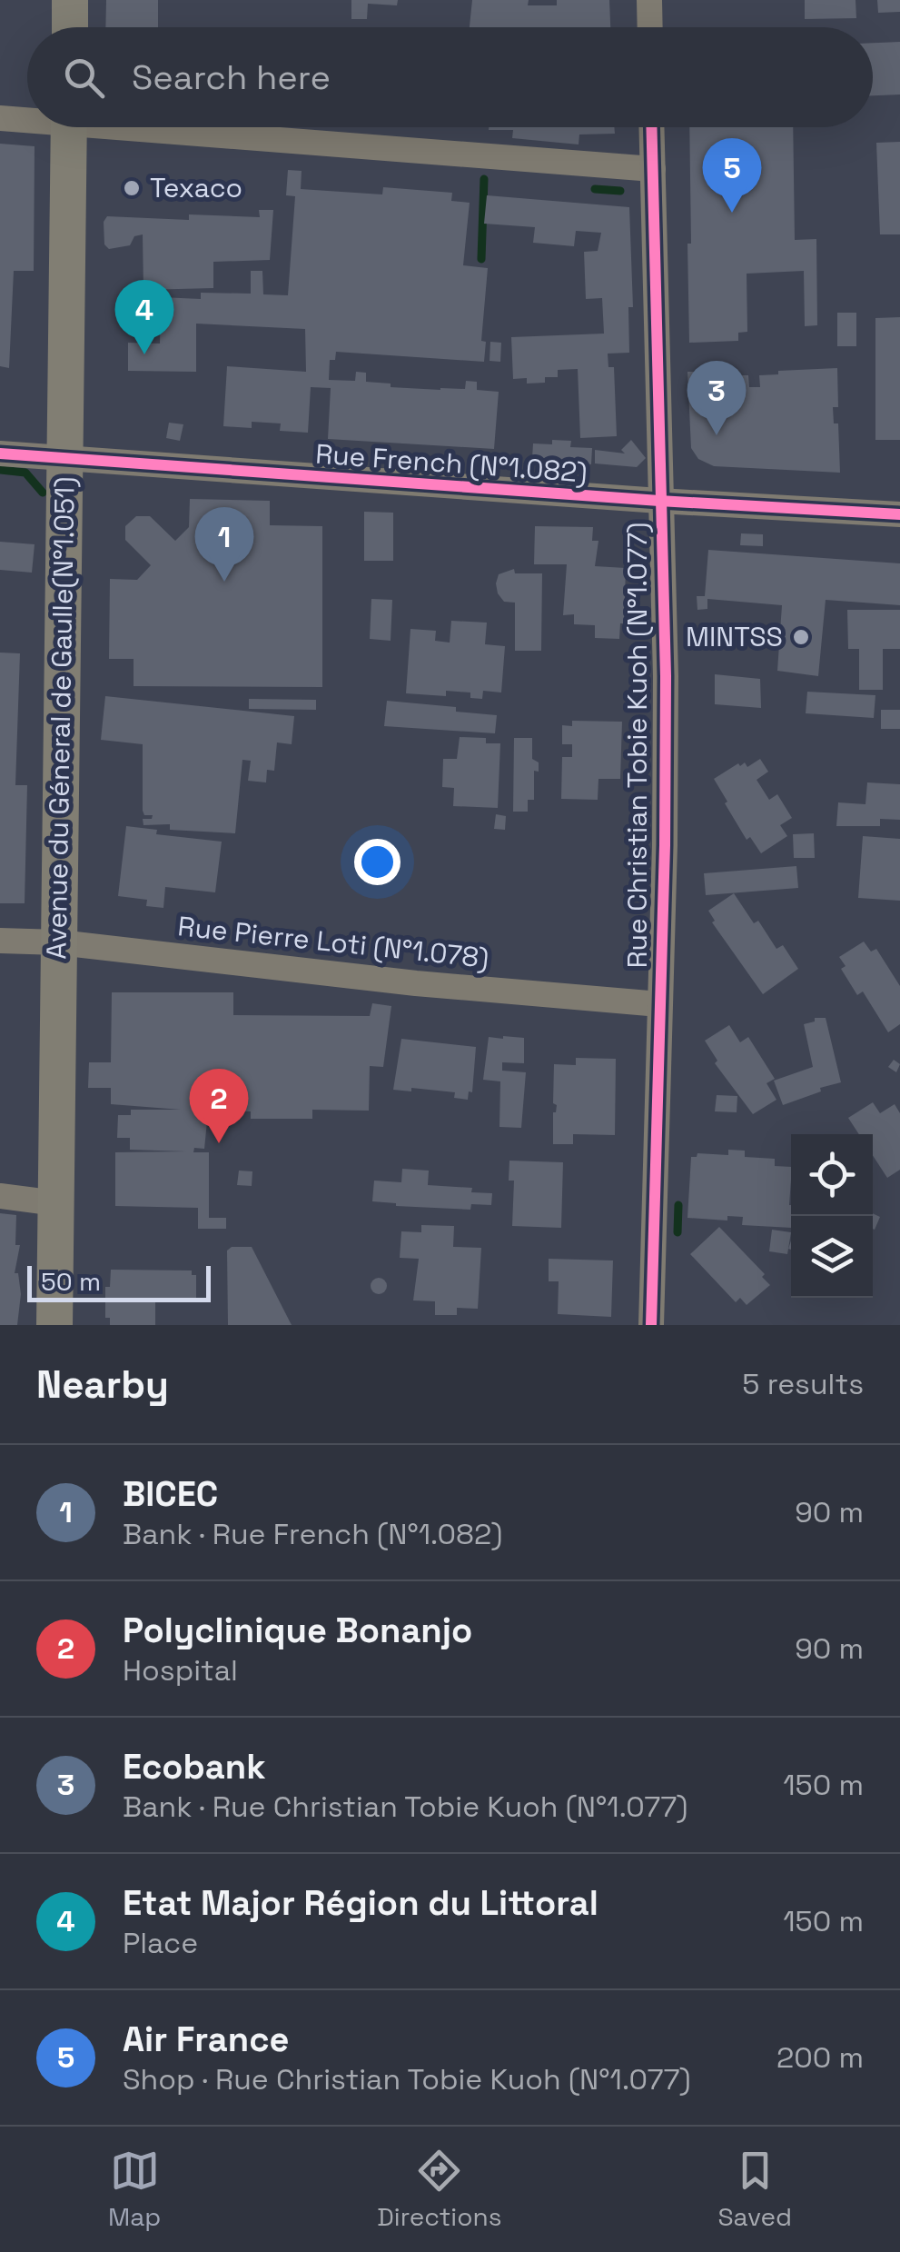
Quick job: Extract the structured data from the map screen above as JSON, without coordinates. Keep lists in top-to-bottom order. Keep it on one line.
{"streets":{"main road":["Avenue du Géneral de Gaulle(N°1.051)"],"street":["Rue French (N°1.082)","Rue Christian Tobie Kuoh (N°1.077)","Rue Pierre Loti (N°1.078)"]},"crossings":[["Rue French (N°1.082)","Avenue du Géneral de Gaulle(N°1.051)"],["Rue French (N°1.082)","Rue Christian Tobie Kuoh (N°1.077)"],["Avenue du Géneral de Gaulle(N°1.051)","Rue Pierre Loti (N°1.078)"],["Rue Christian Tobie Kuoh (N°1.077)","Rue Pierre Loti (N°1.078)"]],"places":["Texaco","MINTSS"],"scale_bar":"50 m","page":{"search":"Search here","pins":["5","4","3","1","2"],"scale":"50 m","heading":["Nearby","5 results"],"list":[{"mark":"1","name":"BICEC","note":"Bank · Rue French (N°1.082)","value":"90 m"},{"mark":"2","name":"Polyclinique Bonanjo","note":"Hospital","value":"90 m"},{"mark":"3","name":"Ecobank","note":"Bank · Rue Christian Tobie Kuoh (N°1.077)","value":"150 m"},{"mark":"4","name":"Etat Major Région du Littoral","note":"Place","value":"150 m"},{"mark":"5","name":"Air France","note":"Shop · Rue Christian Tobie Kuoh (N°1.077)","value":"200 m"}],"nav":["Map","Directions","Saved"]}}
